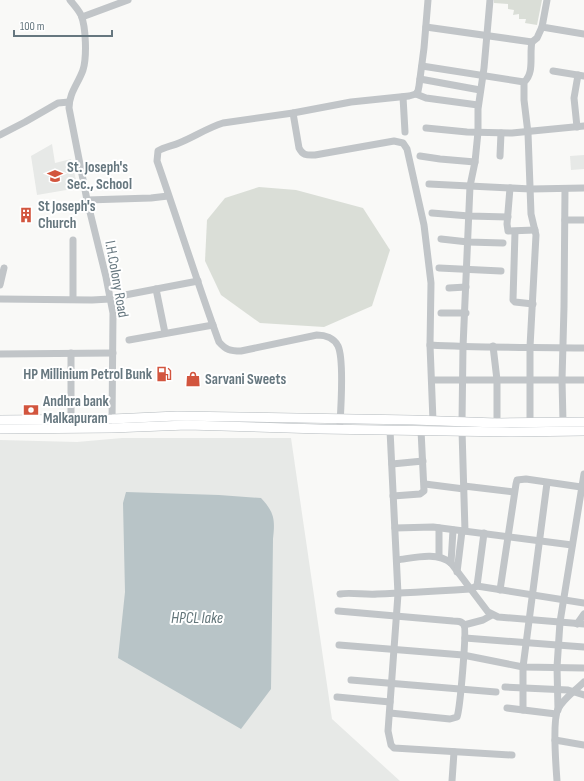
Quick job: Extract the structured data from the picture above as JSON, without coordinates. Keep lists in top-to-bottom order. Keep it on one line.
{"streets":{"street":["I.H.Colony Road"]},"water":["HPCL lake"],"places":{"school or university":["St. Joseph's Sec., School"],"building":["St Joseph's Church"],"fuel station":["HP Millinium Petrol Bunk"],"shop":["Sarvani Sweets"],"bank":["Andhra bank Malkapuram"]},"scale_bar":"100 m"}
